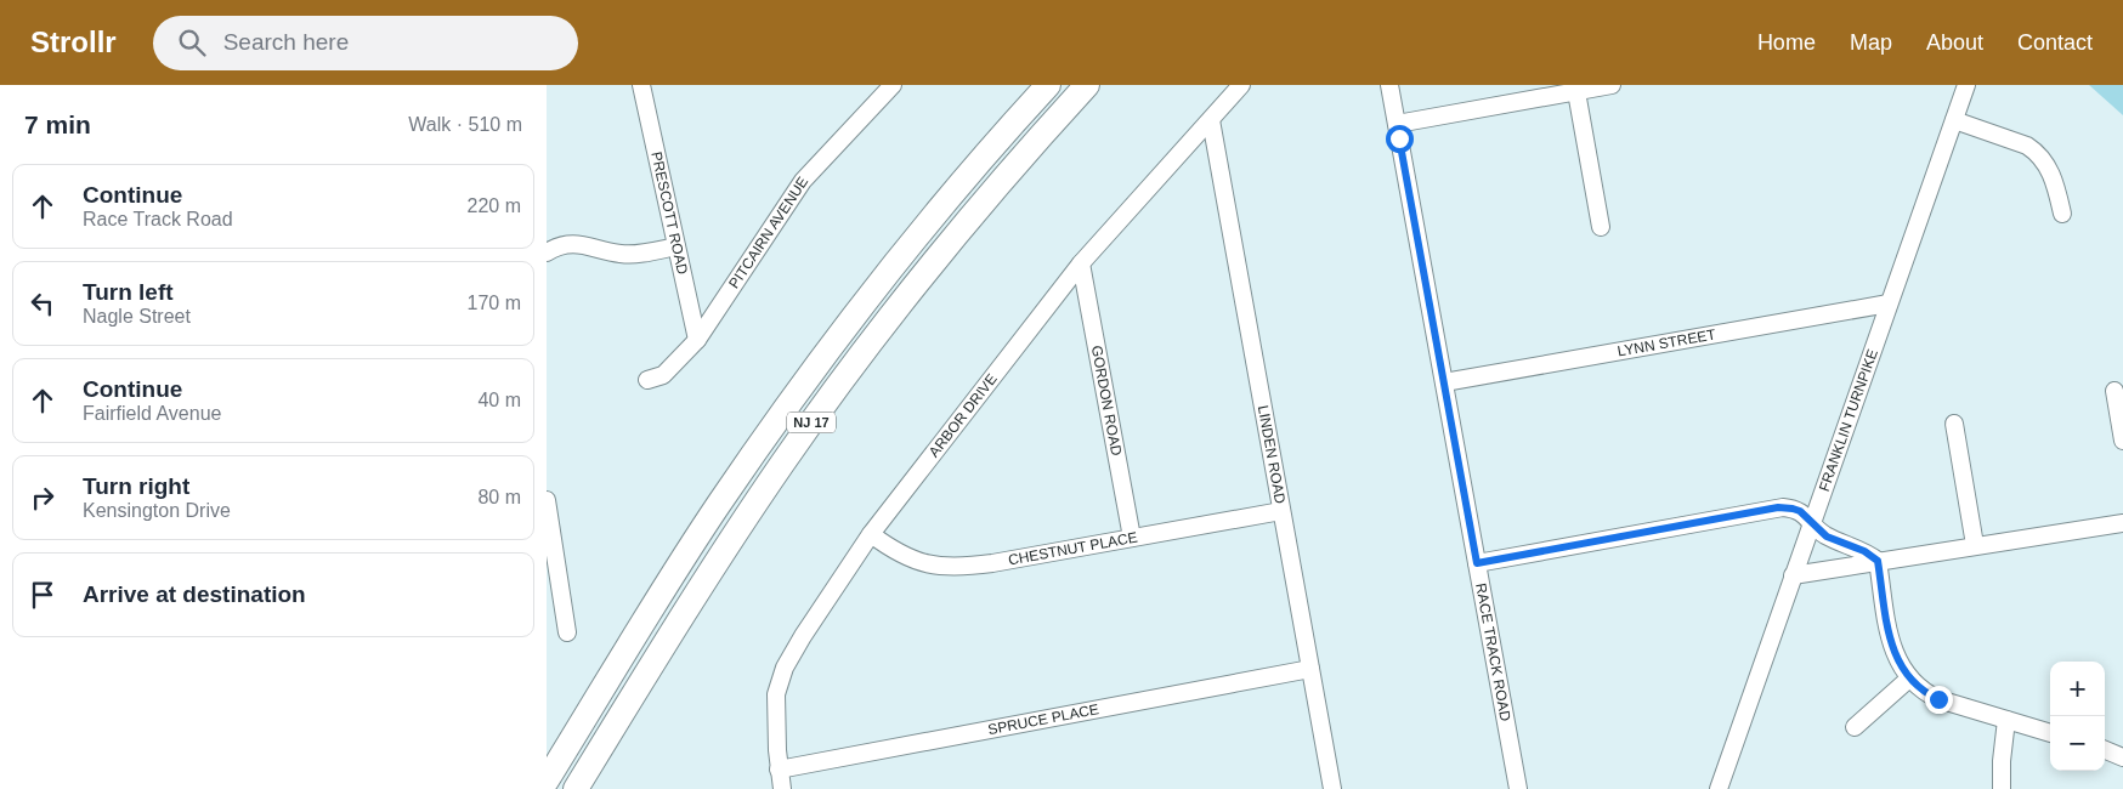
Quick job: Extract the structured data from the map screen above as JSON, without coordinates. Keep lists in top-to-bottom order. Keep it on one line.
{"streets":{"highway":["NJ 17"],"street":["PRESCOTT ROAD","PITCAIRN AVENUE","LYNN STREET","GORDON ROAD","ARBOR DRIVE","FRANKLIN TURNPIKE","LINDEN ROAD","CHESTNUT PLACE","RACE TRACK ROAD","SPRUCE PLACE"]},"crossings":[["PRESCOTT ROAD","PITCAIRN AVENUE"],["LYNN STREET","FRANKLIN TURNPIKE"],["LYNN STREET","RACE TRACK ROAD"],["GORDON ROAD","ARBOR DRIVE"],["GORDON ROAD","CHESTNUT PLACE"],["ARBOR DRIVE","LINDEN ROAD"],["ARBOR DRIVE","CHESTNUT PLACE"],["ARBOR DRIVE","SPRUCE PLACE"],["LINDEN ROAD","CHESTNUT PLACE"],["LINDEN ROAD","SPRUCE PLACE"]],"page":{"header":"Strollr","search":"Search here","nav":["Home","Map","About","Contact"],"heading":["7 min","Walk · 510 m"],"list":[["Continue","Race Track Road","220 m"],["Turn left","Nagle Street","170 m"],["Continue","Fairfield Avenue","40 m"],["Turn right","Kensington Drive","80 m"],"Arrive at destination"],"map_buttons":["+","−"]}}
